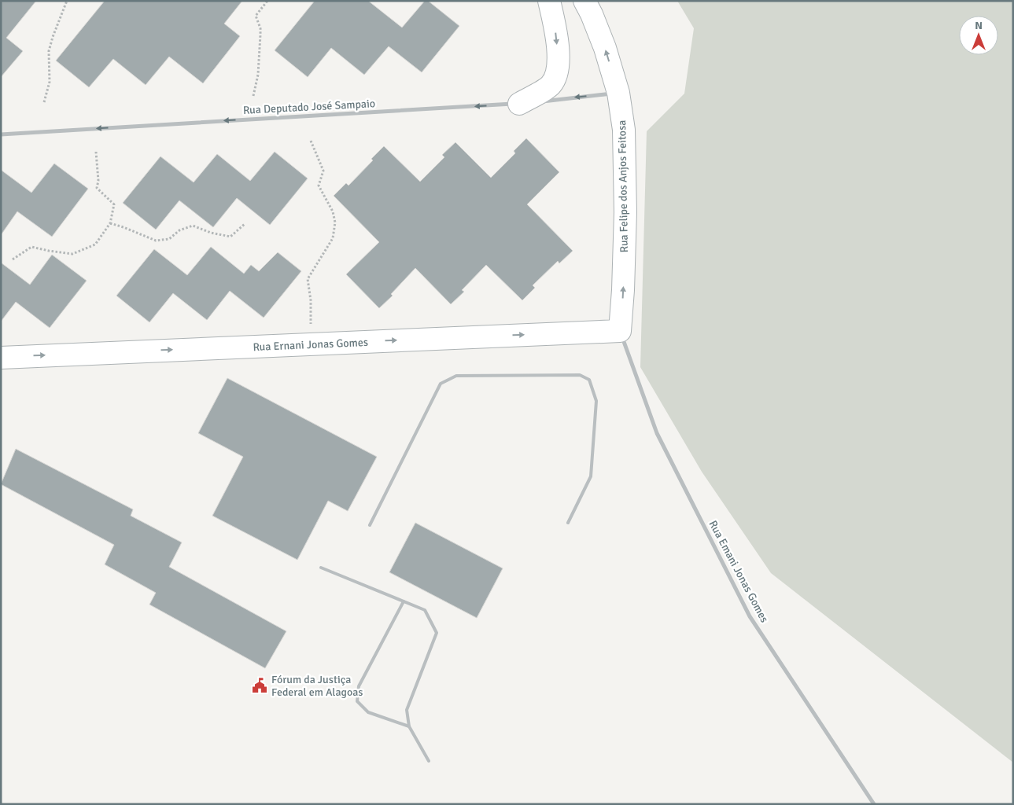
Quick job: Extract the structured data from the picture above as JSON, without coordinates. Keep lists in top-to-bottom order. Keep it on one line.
{"streets":{"street":["Rua Deputado José Sampaio","Rua Felipe dos Anjos Feitosa","Rua Ernani Jonas Gomes","Rua Emani Jonas Gomes"]},"crossings":[["Rua Deputado José Sampaio","Rua Felipe dos Anjos Feitosa"],["Rua Felipe dos Anjos Feitosa","Rua Ernani Jonas Gomes"],["Rua Felipe dos Anjos Feitosa","Rua Emani Jonas Gomes"],["Rua Ernani Jonas Gomes","Rua Emani Jonas Gomes"]],"one_way":["Rua Deputado José Sampaio","Rua Felipe dos Anjos Feitosa","Rua Ernani Jonas Gomes"],"places":{"public building":["Fórum da Justiça Federal em Alagoas"]},"north":"top"}
